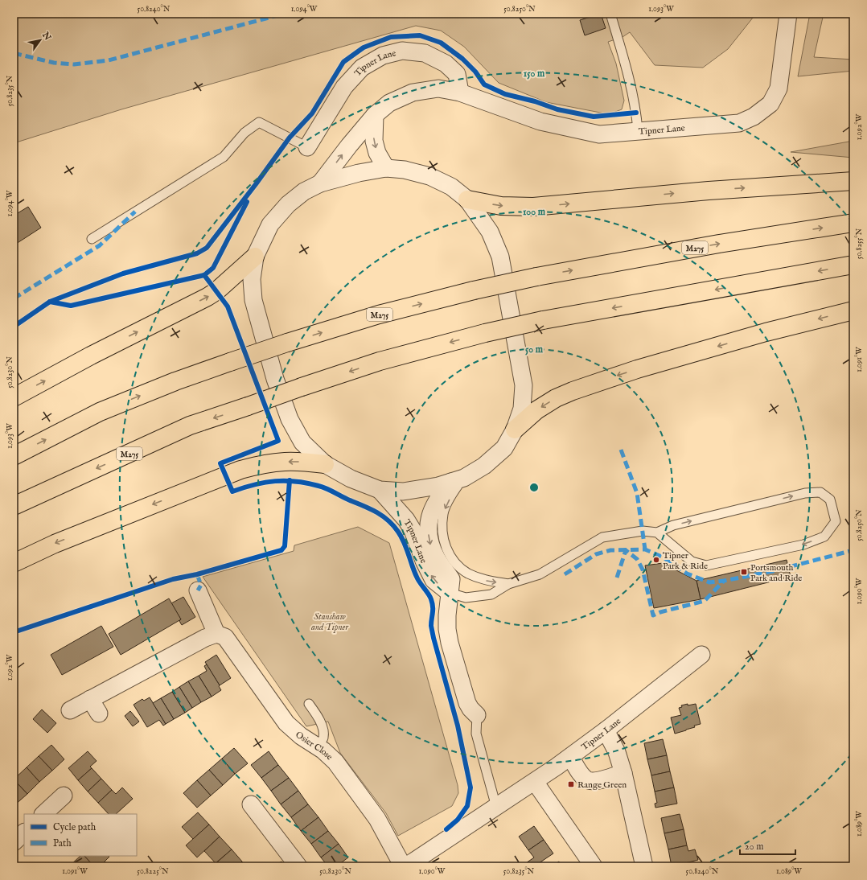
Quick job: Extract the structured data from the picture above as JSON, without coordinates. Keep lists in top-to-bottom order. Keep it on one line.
{"streets":{"highway":["M275"],"street":["Tipner Lane","Osier Close"]},"parks":["Stanshaw and Tipner"],"places":{"other":["Tipner Park & Ride"],"transit":["Portsmouth Park and Ride","Range Green"]},"legend":["Cycle path","Path"],"scale_bar":"20 m","north":"top right","coordinates":["50.8240°N","1.094°W","50.8250°N","1.093°W","50.8235°N","1.092°W","50.8255°N","1.091°W","50.8230°N","1.090°W","1.089°W","50.8225°N"],"rings":["150 m","100 m","50 m"]}
